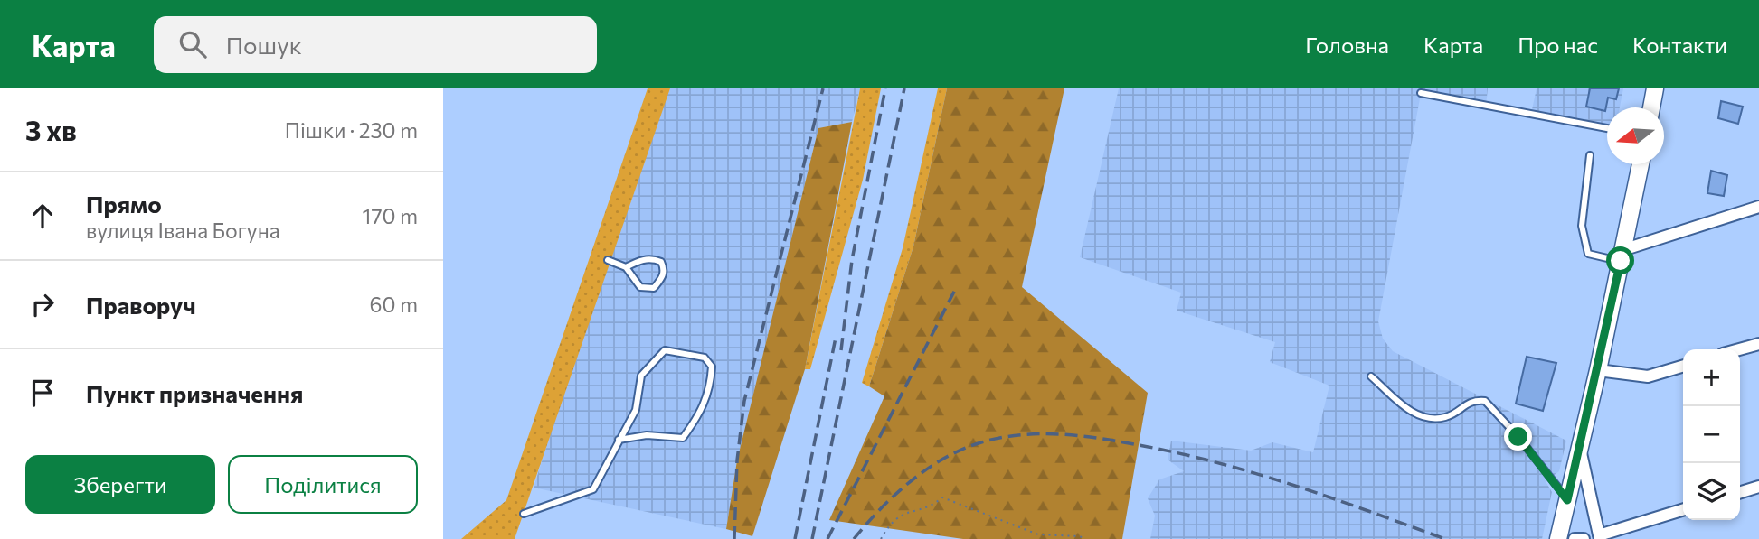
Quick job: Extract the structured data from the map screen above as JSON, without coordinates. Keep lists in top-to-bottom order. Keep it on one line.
{"north":"left","page":{"header":"Карта","search":"Пошук","nav":["Головна","Карта","Про нас","Контакти"],"heading":["3 хв","Пішки · 230 m"],"list":[["Прямо","вулиця Івана Богуна","170 m"],["Праворуч","60 m"],"Пункт призначення"],"map_buttons":["+","−"],"buttons":["Зберегти","Поділитися"]}}
